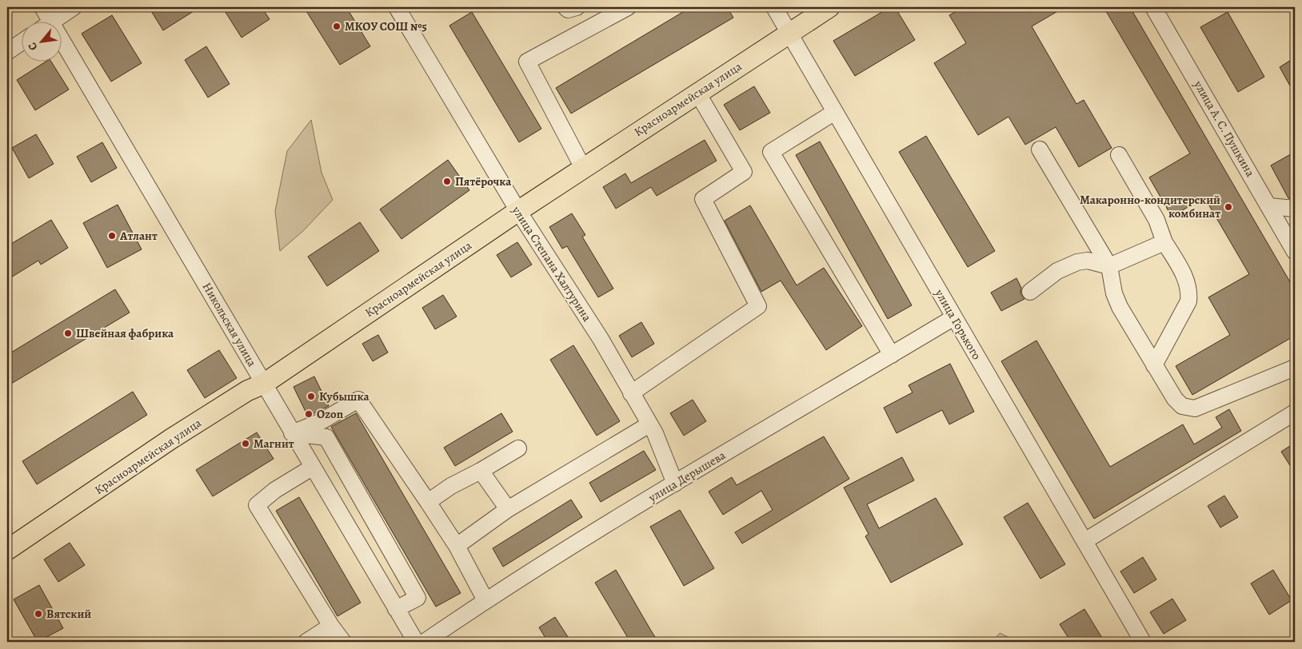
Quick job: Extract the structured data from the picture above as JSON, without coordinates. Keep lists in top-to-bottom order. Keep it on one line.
{"streets":{"main road":["Красноармейская улица"],"street":["улица А. С. Пушкина","улица Степана Халтурина","Никольская улица","улица Горького","улица Дерышева"]},"crossings":[["Красноармейская улица","улица Степана Халтурина"],["Красноармейская улица","Никольская улица"],["Красноармейская улица","улица Горького"],["улица Степана Халтурина","улица Дерышева"],["улица Горького","улица Дерышева"]],"places":["МКОУ СОШ №5","Пятёрочка","Макаронно-кондитерский комбинат","Атлант","Швейная фабрика","Кубышка","Ozon","Магнит","Вятский"],"north":"bottom left"}
